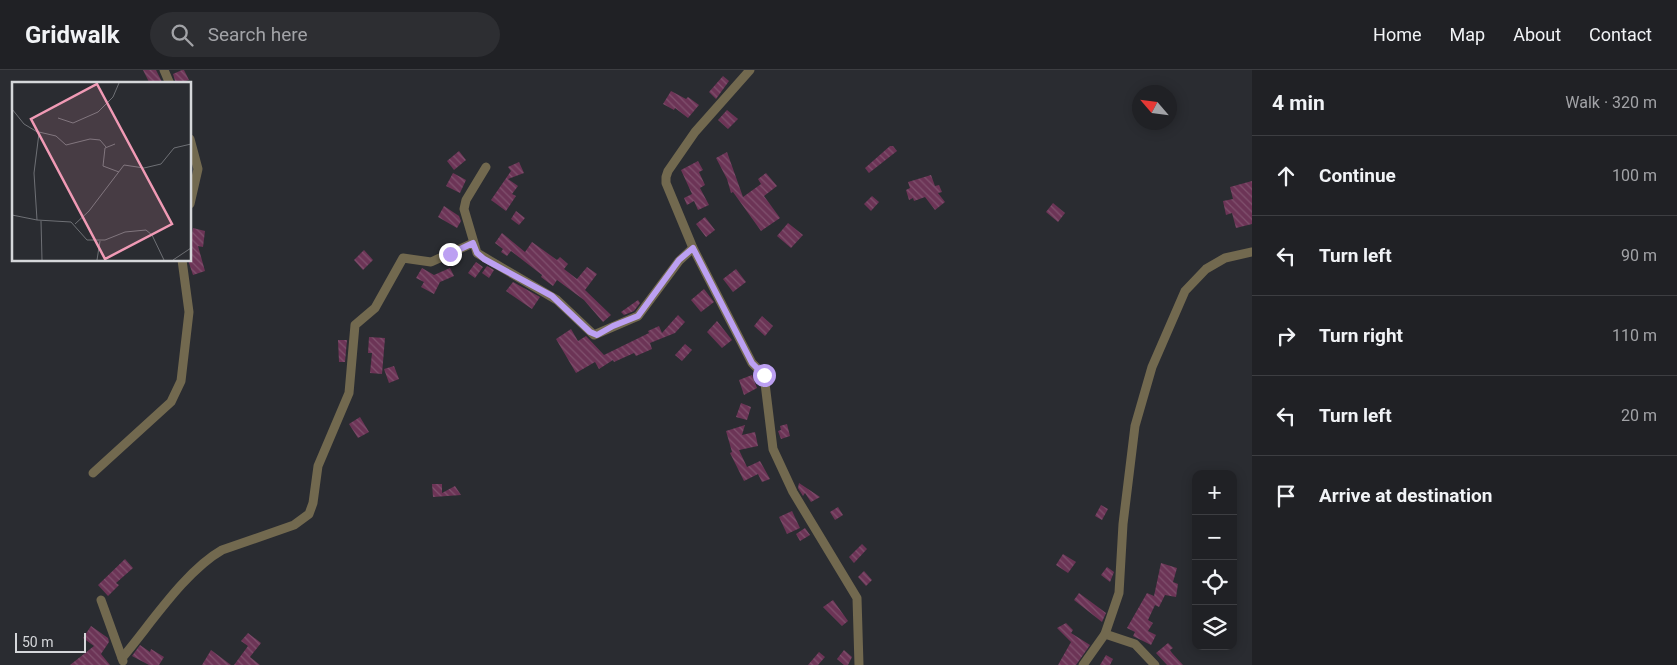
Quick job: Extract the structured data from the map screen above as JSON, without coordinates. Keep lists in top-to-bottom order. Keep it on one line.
{"scale_bar":"50 m","north":"top left","page":{"header":"Gridwalk","search":"Search here","nav":["Home","Map","About","Contact"],"heading":["4 min","Walk · 320 m"],"list":[["Continue","100 m"],["Turn left","90 m"],["Turn right","110 m"],["Turn left","20 m"],"Arrive at destination"],"map_buttons":["+","−"],"scale":"50 m"}}
